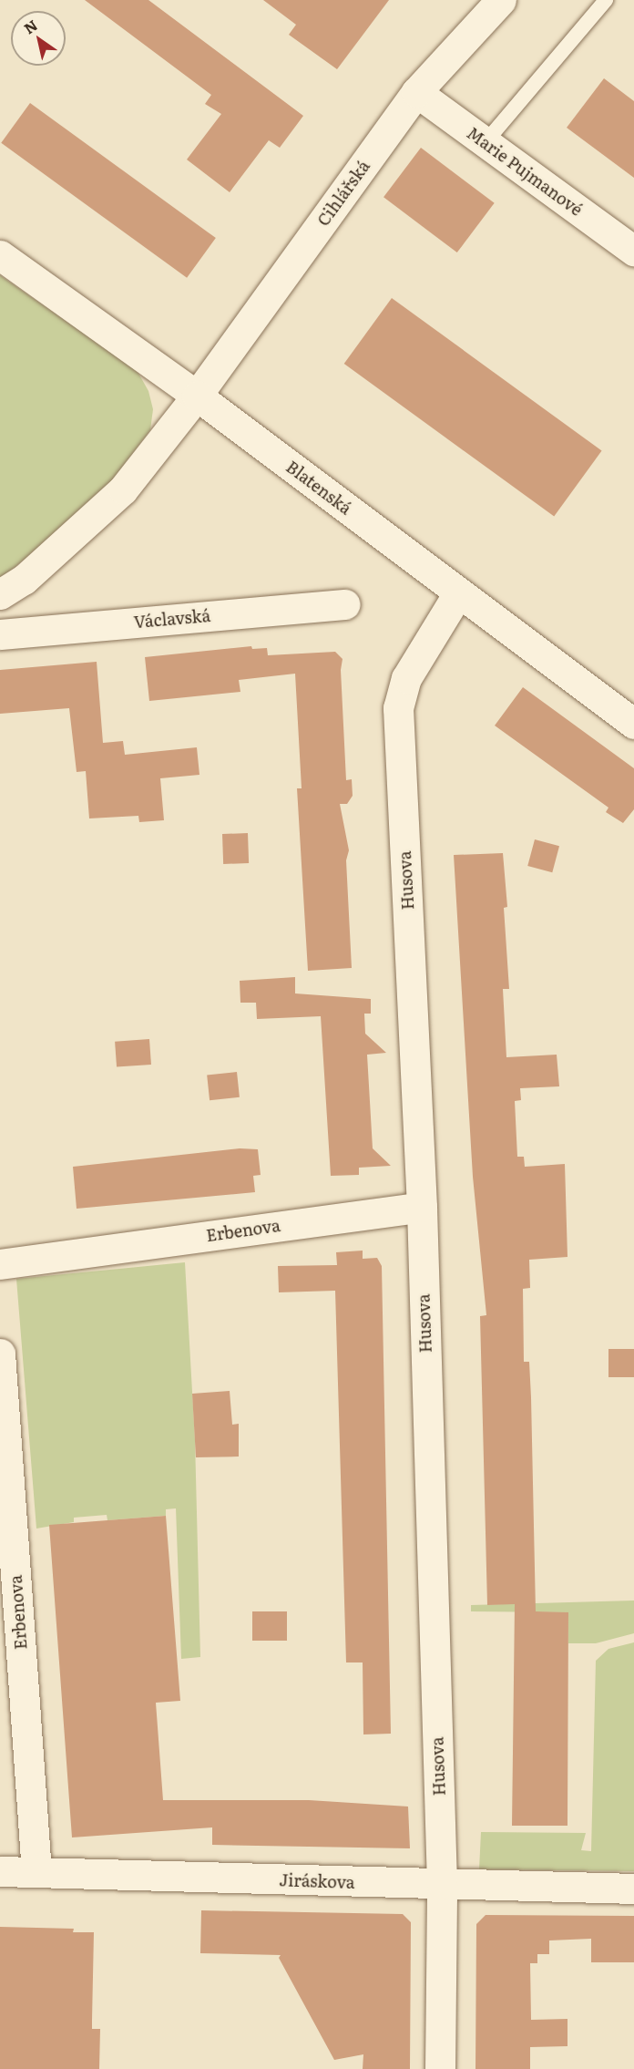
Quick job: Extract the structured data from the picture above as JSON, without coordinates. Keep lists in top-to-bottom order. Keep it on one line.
{"streets":{"street":["Marie Pujmanové","Cihlářská","Blatenská","Václavská","Husova","Erbenova","Jiráskova"]},"crossings":[["Marie Pujmanové","Cihlářská"],["Cihlářská","Blatenská"],["Blatenská","Husova"],["Husova","Erbenova"],["Husova","Jiráskova"],["Erbenova","Jiráskova"]],"north":"top left"}
